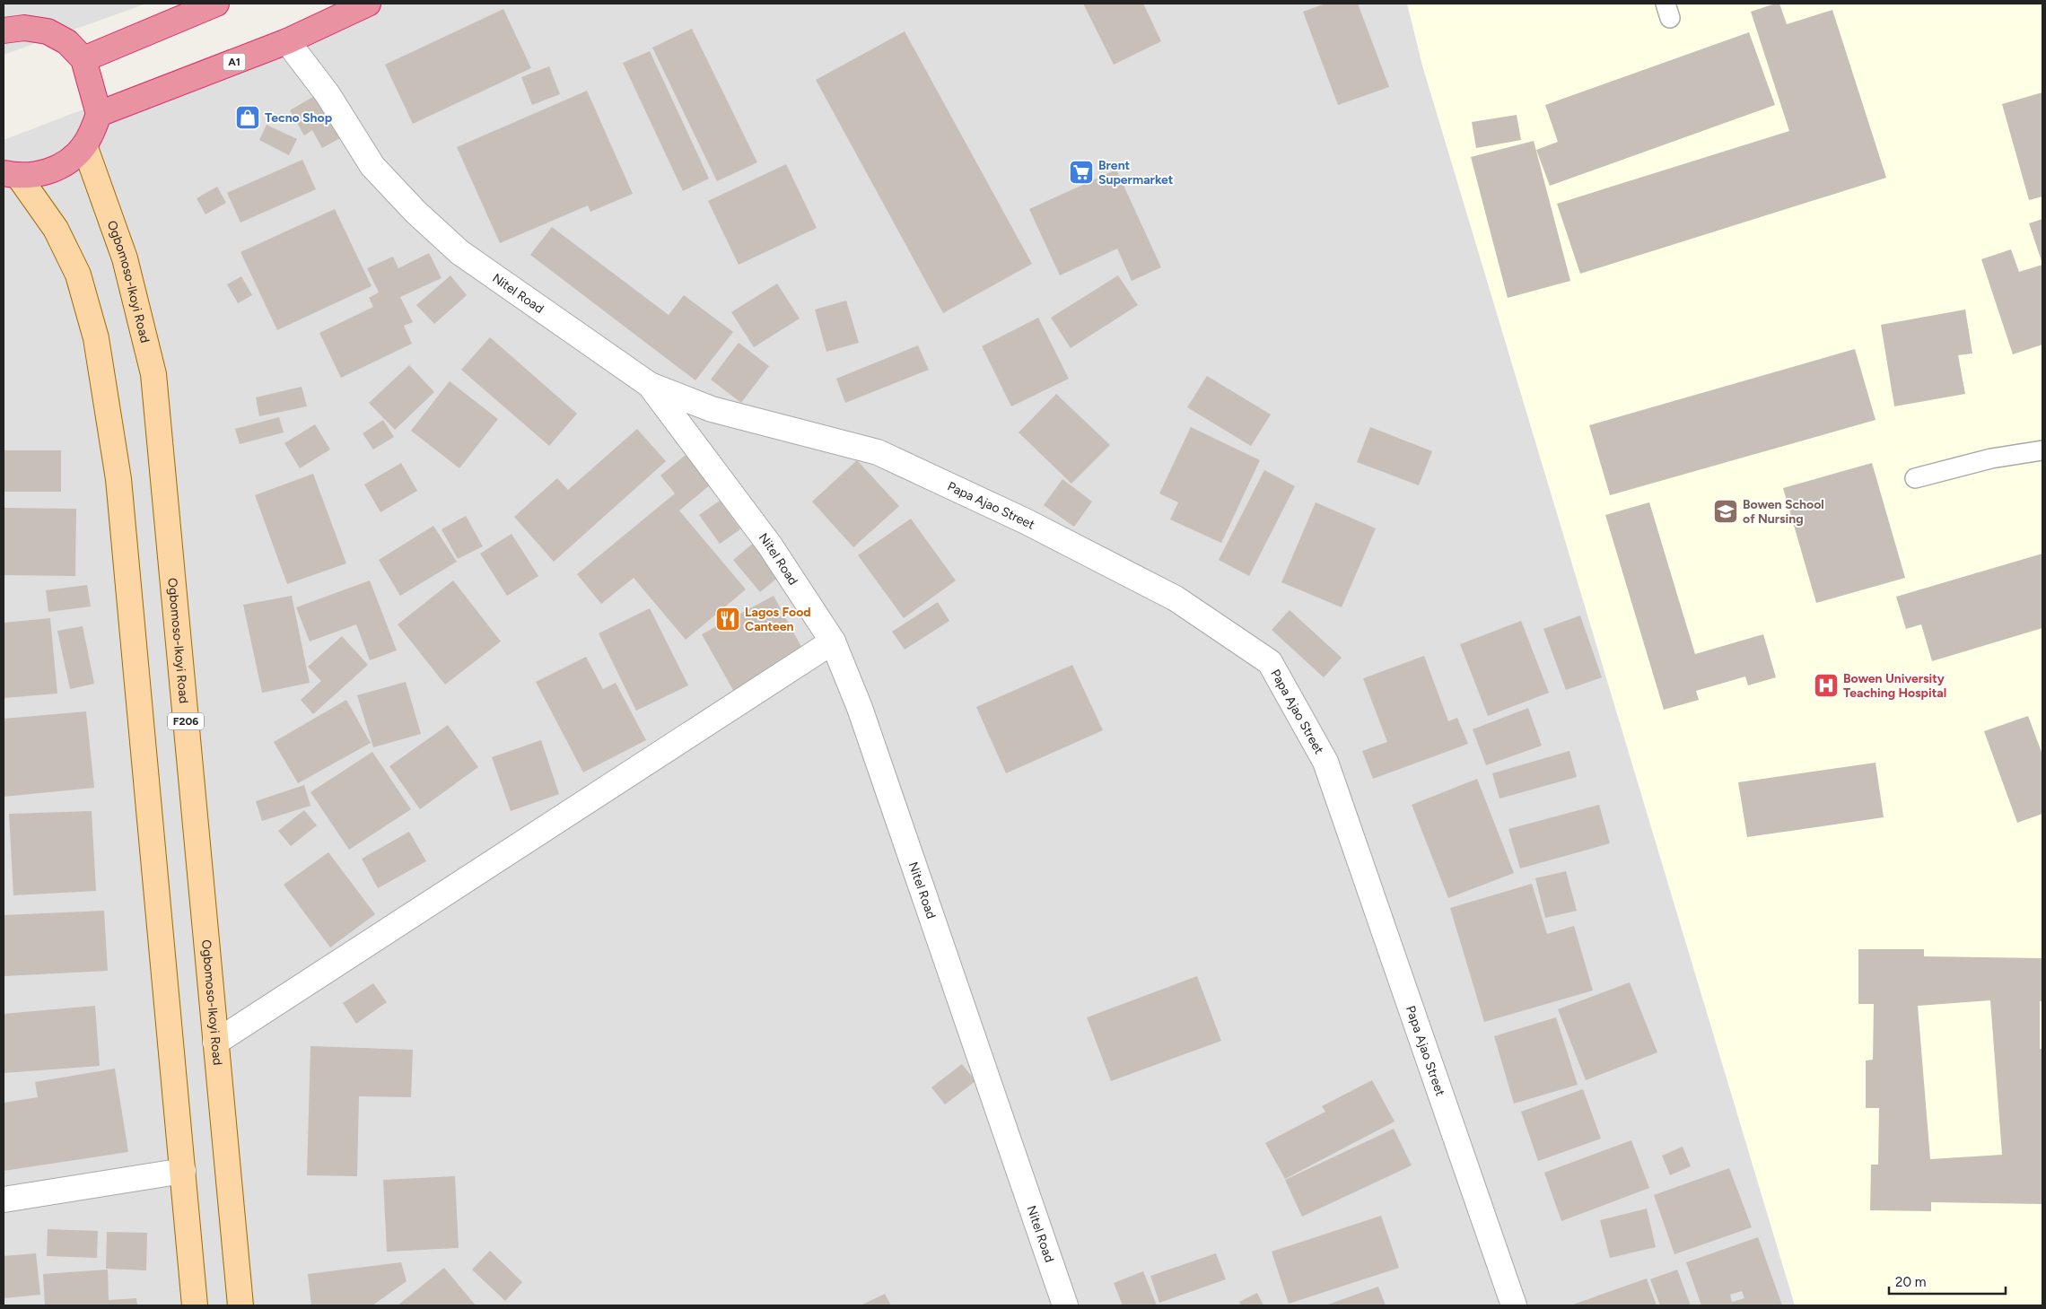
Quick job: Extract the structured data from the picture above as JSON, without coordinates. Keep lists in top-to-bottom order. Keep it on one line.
{"streets":{"highway":["A1"],"main road":["Ogbomoso-Ikoyi Road","F206"],"street":["Nitel Road","Papa Ajao Street"]},"crossings":[["A1","Nitel Road"],["Nitel Road","Papa Ajao Street"]],"places":{"shop":["Tecno Shop"],"supermarket":["Brent Supermarket"],"school or university":["Bowen School of Nursing"],"restaurant":["Lagos Food Canteen"],"hospital":["Bowen University Teaching Hospital"]},"scale_bar":"20 m"}
